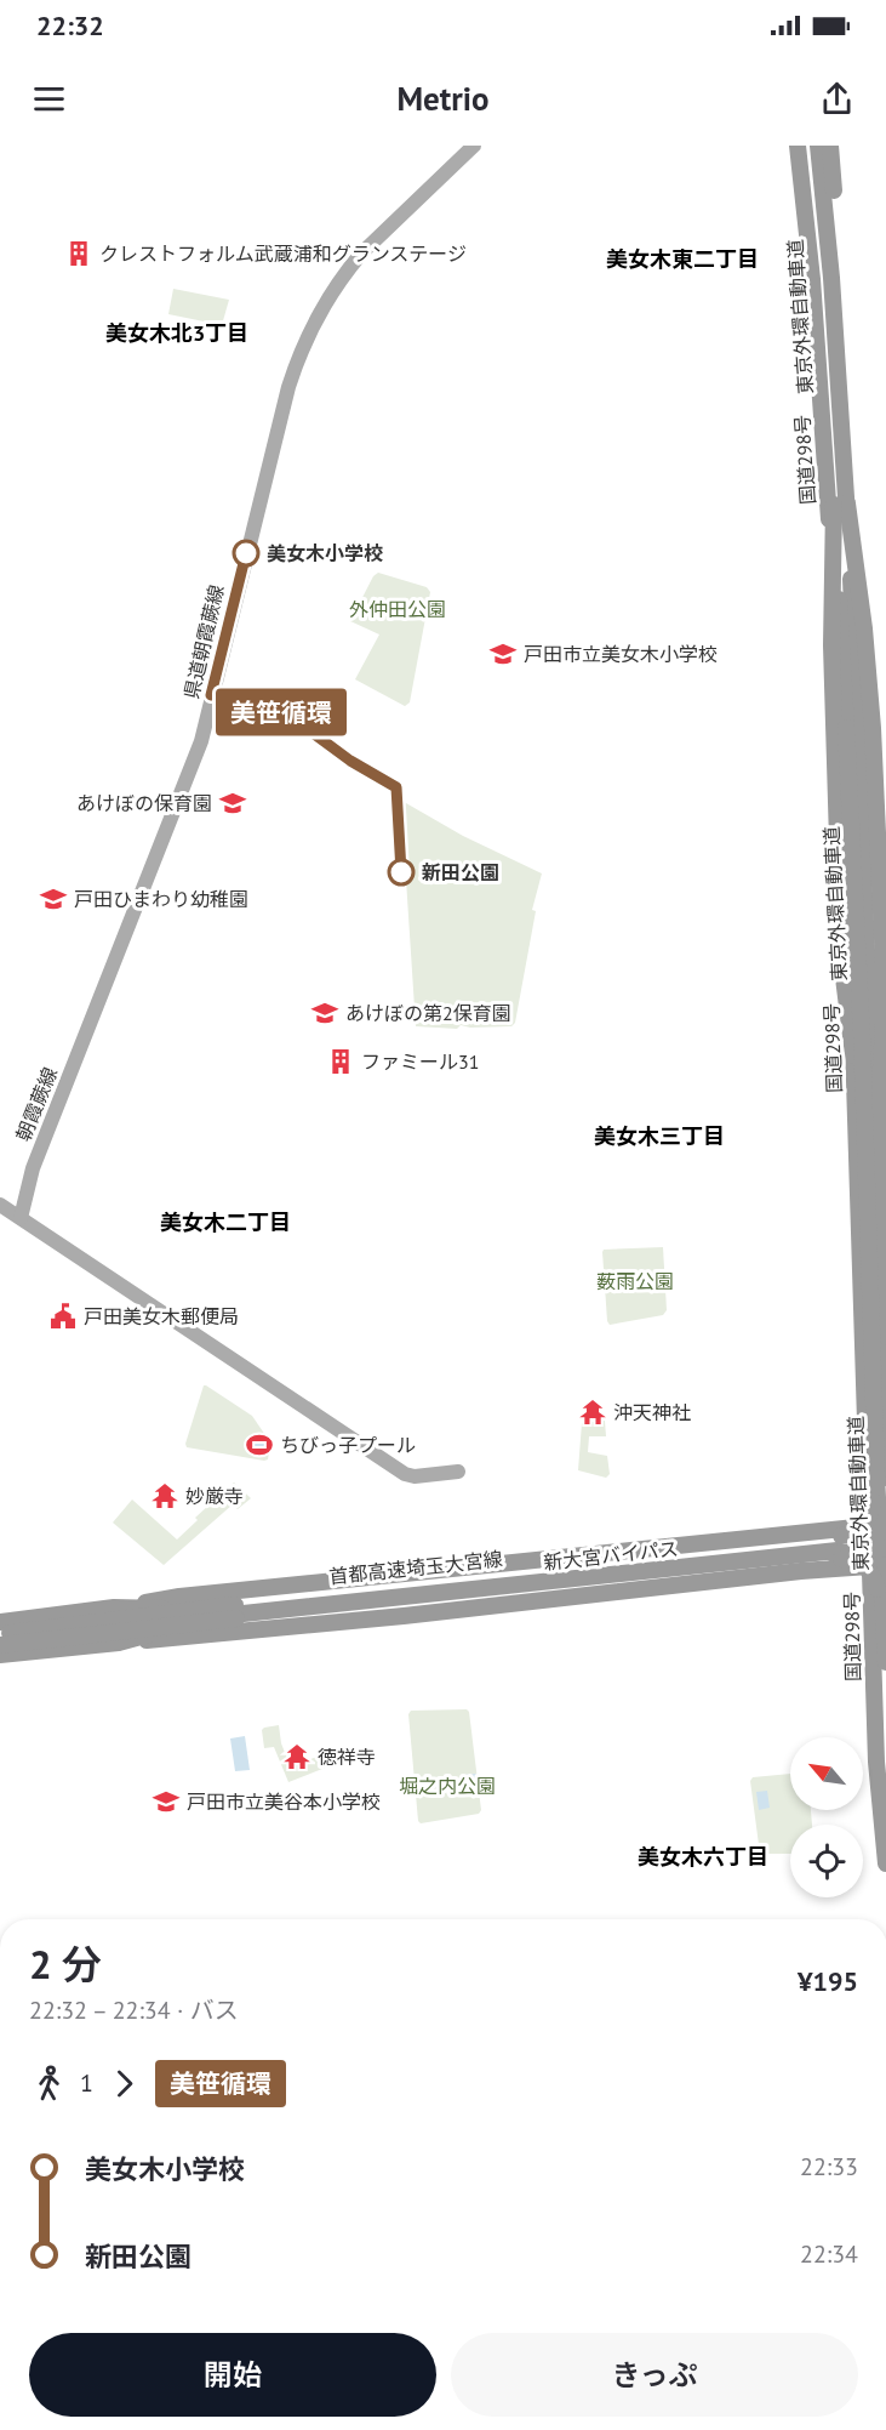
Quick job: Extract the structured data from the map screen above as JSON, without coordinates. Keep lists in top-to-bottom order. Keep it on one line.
{"streets":{"highway":["東京外環自動車道","国道298号","新大宮バイパス","首都高速埼玉大宮線"],"main road":["県道朝霞蕨線","朝霞蕨線"]},"crossings":[["県道朝霞蕨線","朝霞蕨線"],["新大宮バイパス","首都高速埼玉大宮線"]],"districts":["美女木東二丁目","美女木北3丁目","美女木三丁目","美女木二丁目","美女木六丁目"],"parks":["外仲田公園","薮雨公園","堀之内公園"],"places":{"building":["クレストフォルム武蔵浦和グランステージ","ファミール31"],"other":["美女木小学校","新田公園"],"school or university":["戸田市立美女木小学校","あけぼの保育園","戸田ひまわり幼稚園","あけぼの第2保育園","戸田市立美谷本小学校"],"public building":["戸田美女木郵便局"],"temple":["沖天神社","妙厳寺","徳祥寺"],"sports":["ちびっ子プール"]},"lines":["bus line 美笹循環"],"north":"top left","page":{"status":"22:32","header":"Metrio","on_map":"美笹循環","heading":["2 分","22:32 – 22:34 · バス","¥195"],"legs":["1","美笹循環"],"list":[{"name":"美女木小学校","value":"22:33"},{"name":"新田公園","value":"22:34"}],"buttons":["開始","きっぷ"]}}
